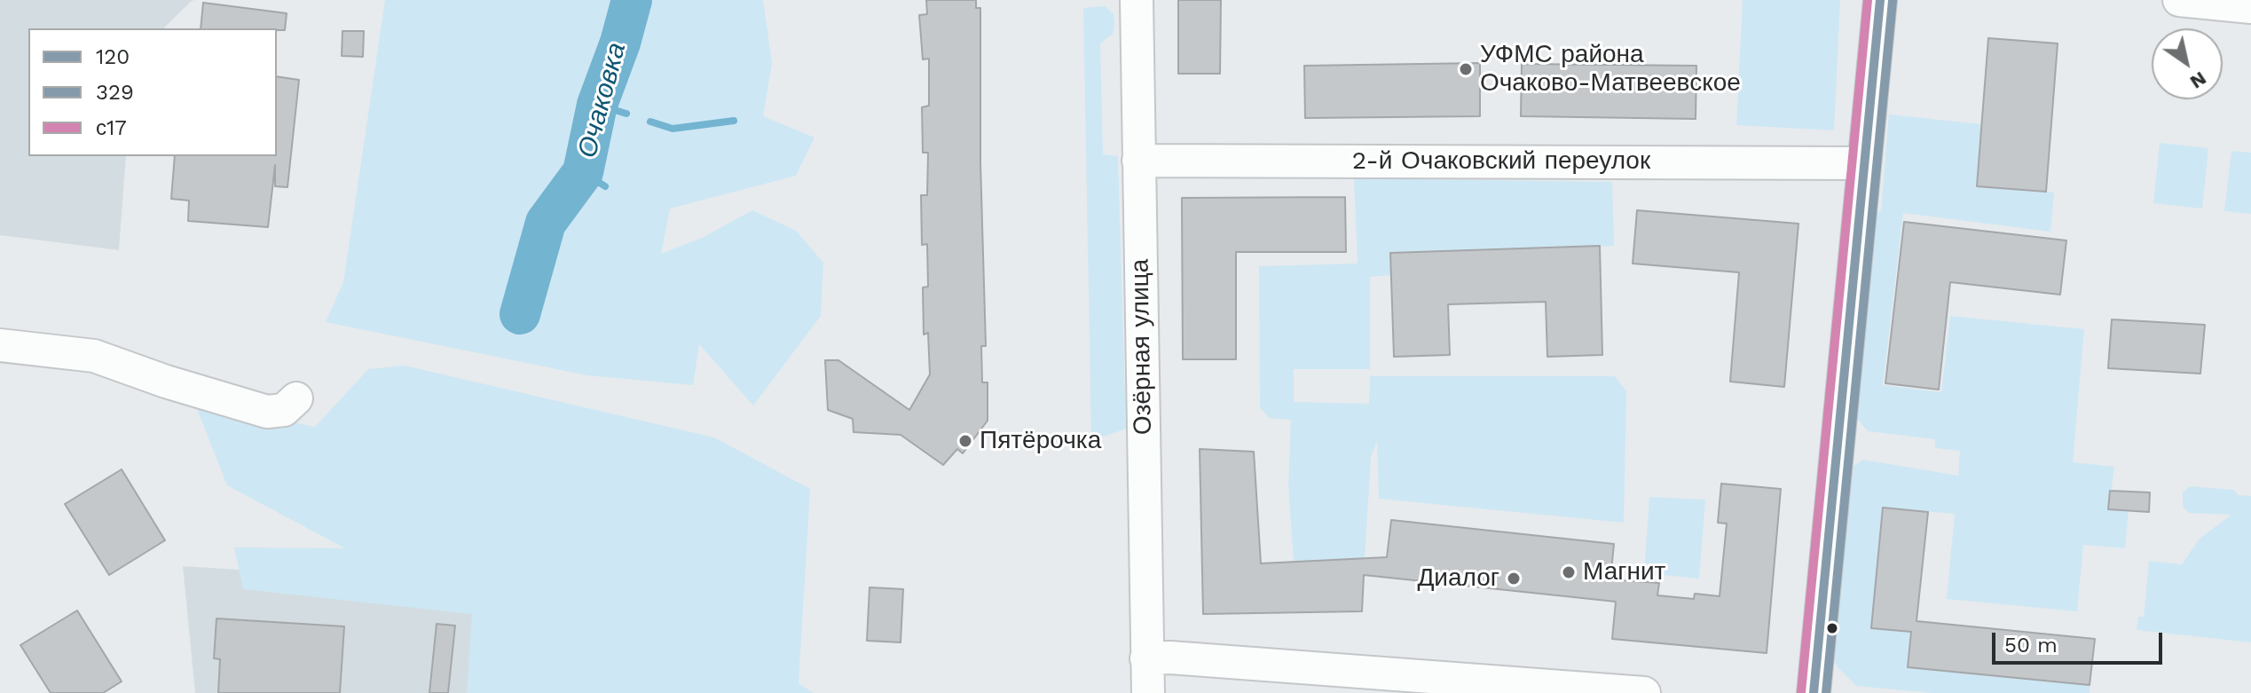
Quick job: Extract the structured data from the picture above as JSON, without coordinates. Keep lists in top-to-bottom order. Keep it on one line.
{"streets":{"street":["2-й Очаковский переулок","Озёрная улица"]},"crossings":[["2-й Очаковский переулок","Озёрная улица"]],"water":["Очаковка"],"places":["УФМС района Очаково-Матвеевское","Пятёрочка","Магнит","Диалог"],"lines":["transit line 120","transit line с17","transit line 329"],"legend":["120","329","с17"],"scale_bar":"50 m","north":"bottom right"}
